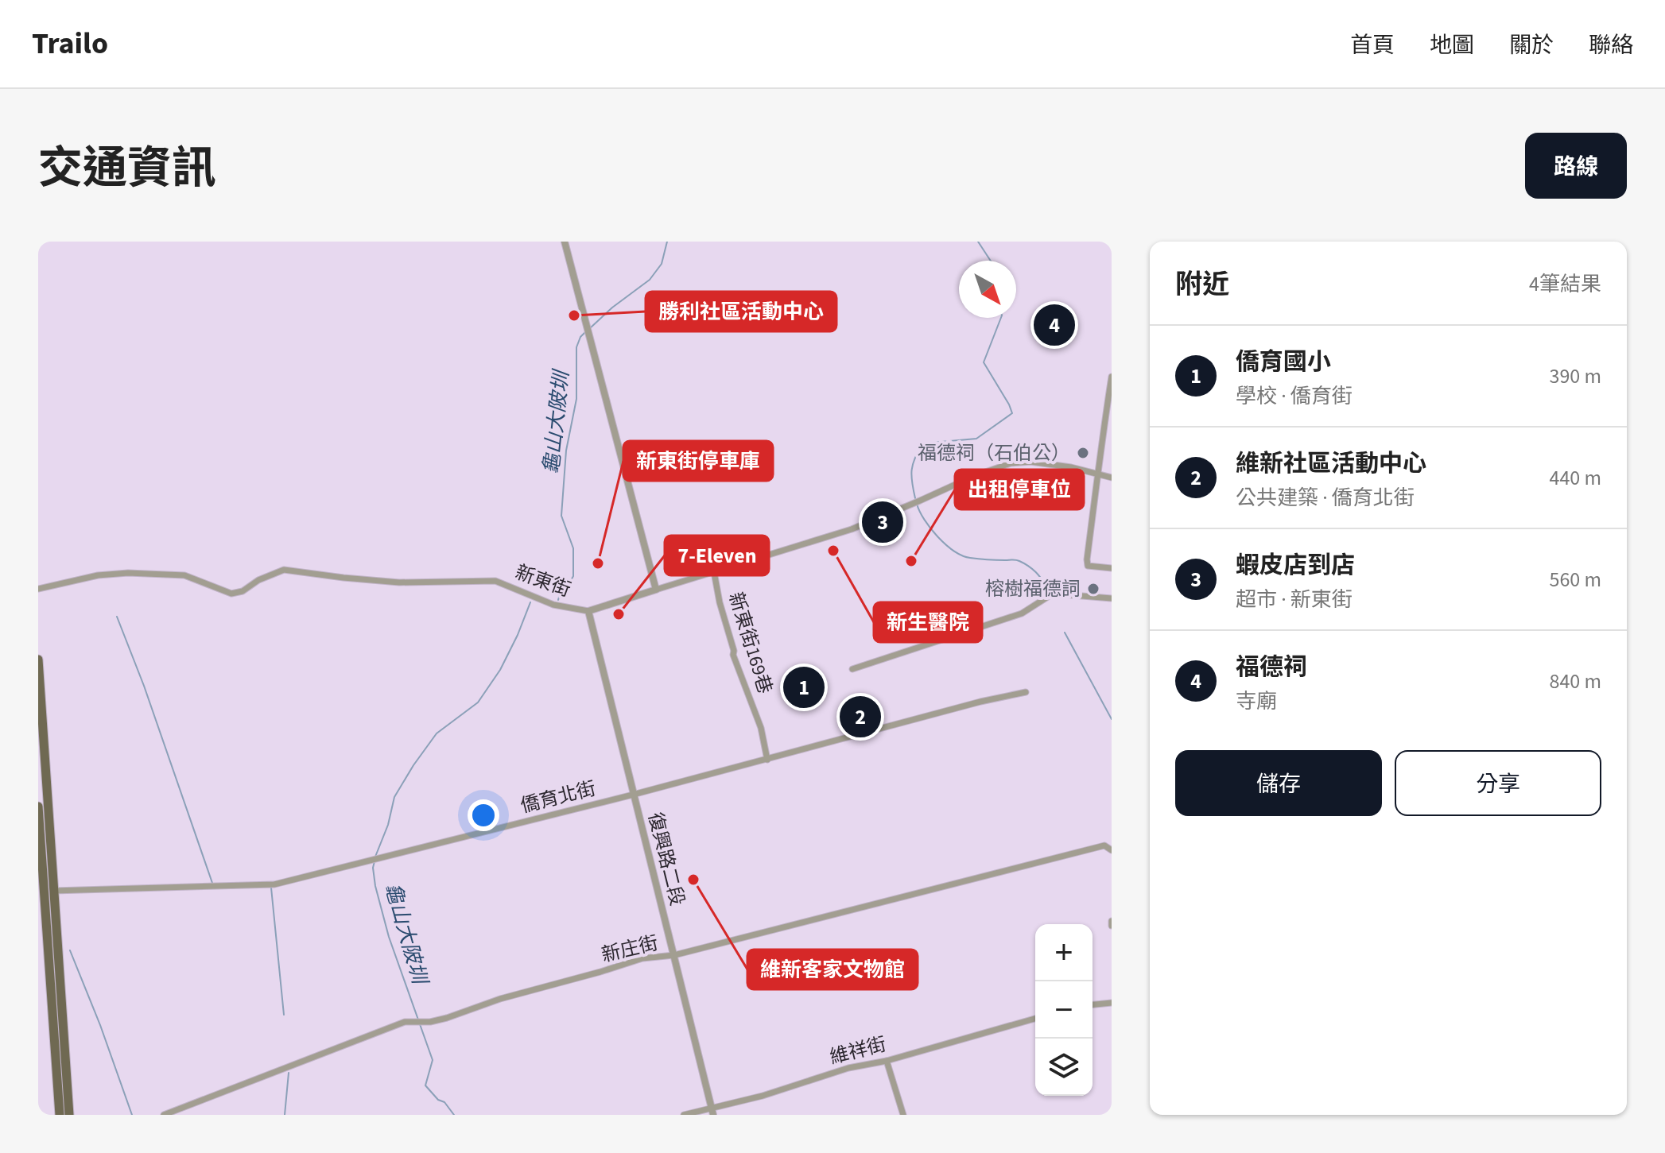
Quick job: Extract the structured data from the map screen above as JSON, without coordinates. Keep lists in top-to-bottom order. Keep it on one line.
{"streets":{"street":["新東街","新東街169巷","僑育北街","復興路二段","新庄街","維祥街"]},"crossings":[["新東街","新東街169巷"],["新東街","復興路二段"],["新東街169巷","僑育北街"],["僑育北街","復興路二段"],["復興路二段","新庄街"],["復興路二段","維祥街"]],"water":["龜山大陂圳"],"places":["勝利社區活動中心","福德祠（石伯公）","新生醫院","出租停車位","新東街停車庫","榕樹福德詞","7-Eleven","維新客家文物館"],"north":"bottom right","page":{"header":"Trailo","nav":["首頁","地圖","關於","聯絡"],"title":"交通資訊","buttons":["路線",["儲存","分享"]],"heading":["附近","4筆結果"],"pins":["4","3","1","2"],"list":[{"mark":"1","name":"僑育國小","note":"學校 · 僑育街","value":"390 m"},{"mark":"2","name":"維新社區活動中心","note":"公共建築 · 僑育北街","value":"440 m"},{"mark":"3","name":"蝦皮店到店","note":"超市 · 新東街","value":"560 m"},{"mark":"4","name":"福德祠","note":"寺廟","value":"840 m"}],"map_buttons":["+","−"]}}
